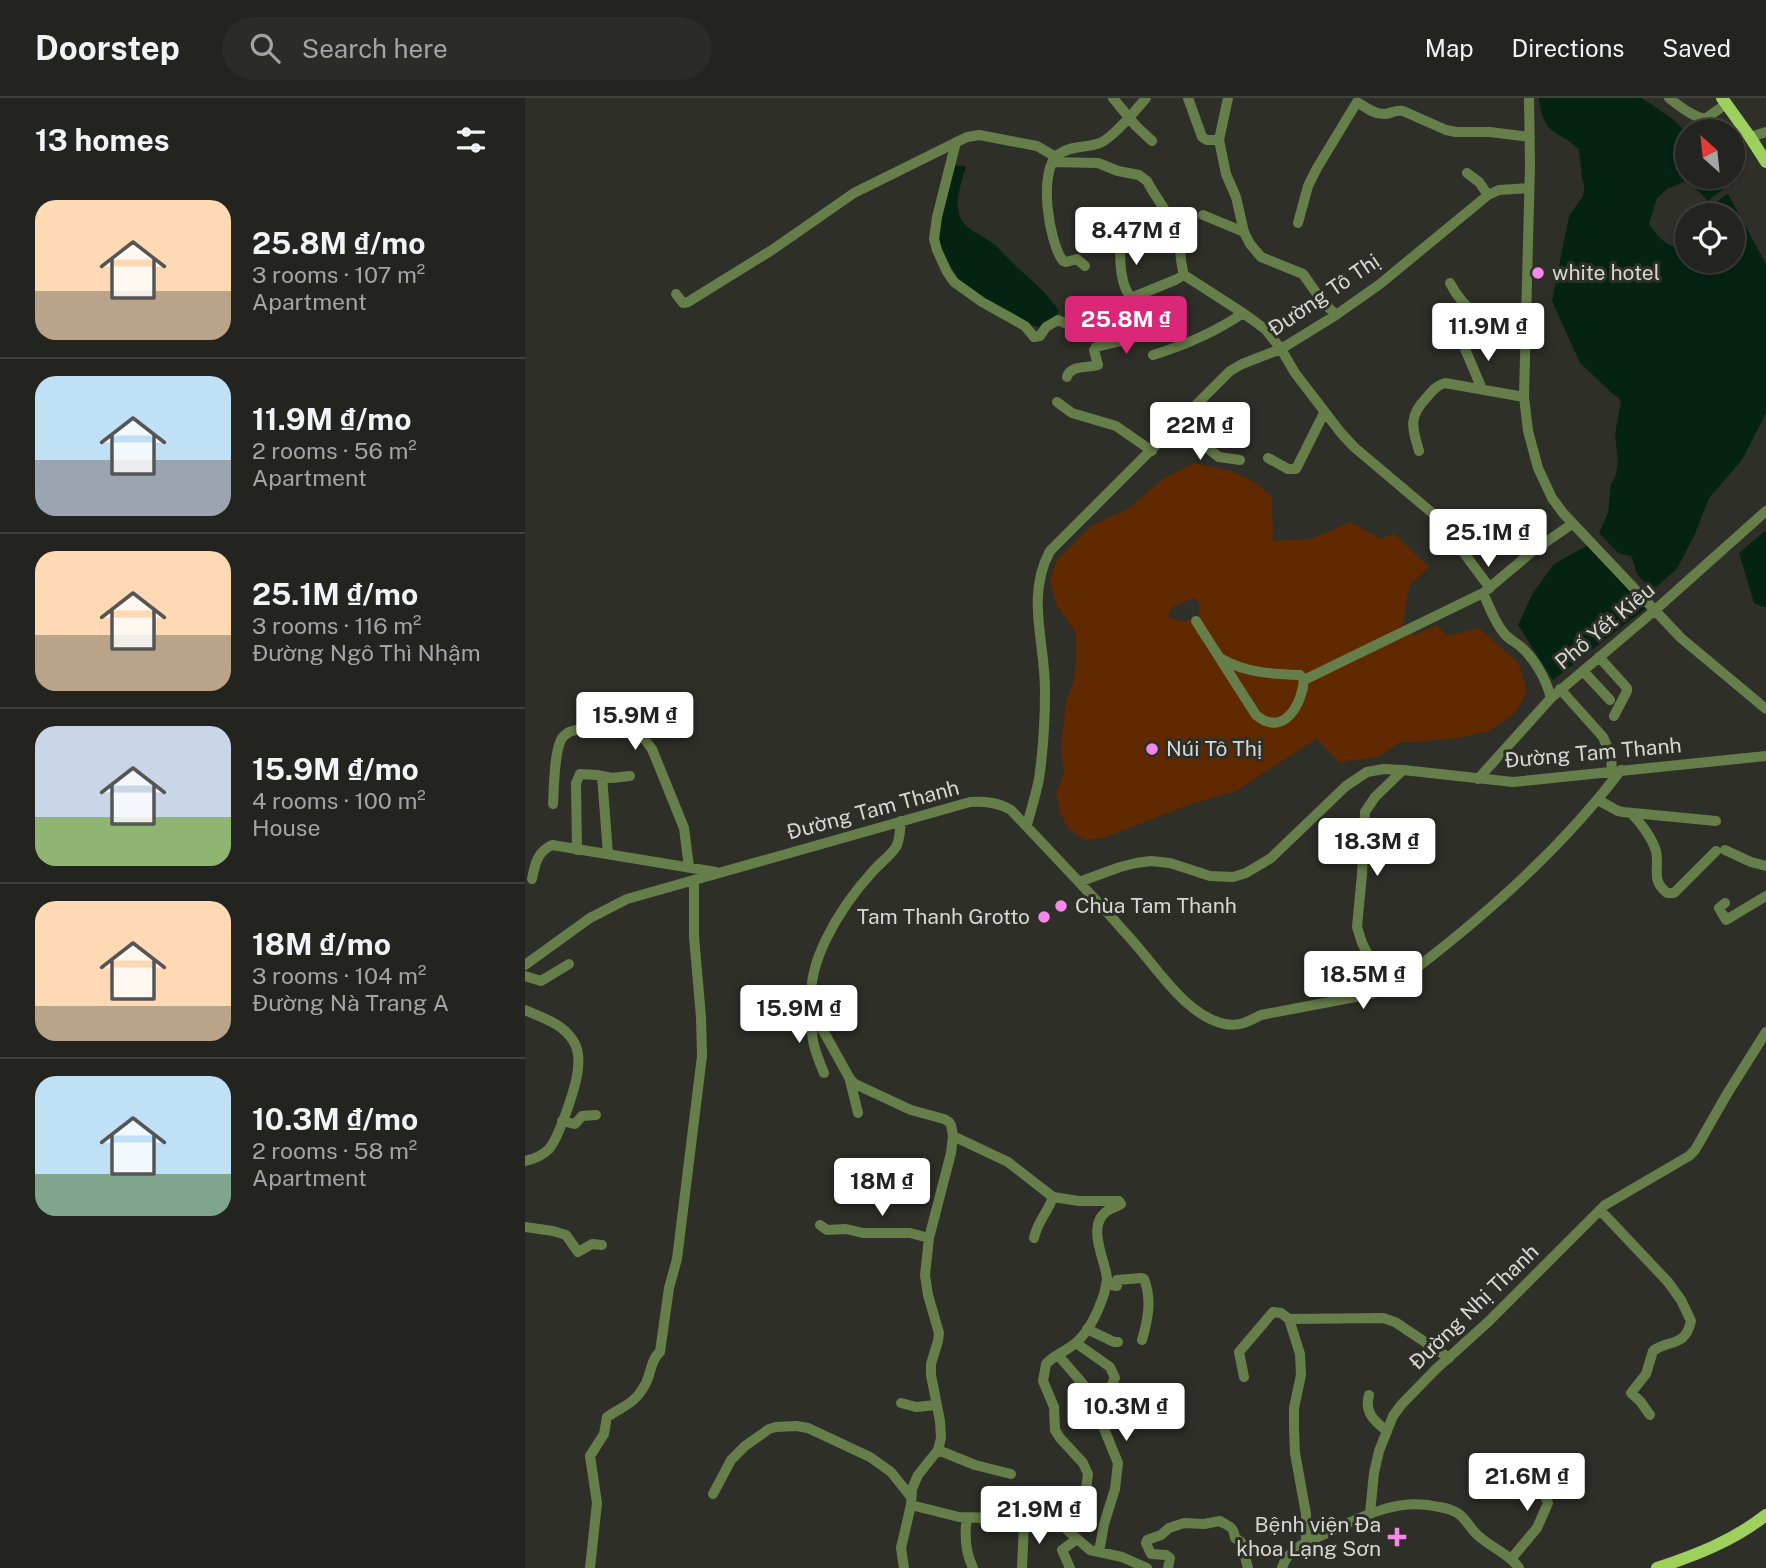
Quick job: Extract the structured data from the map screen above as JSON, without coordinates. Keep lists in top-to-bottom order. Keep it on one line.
{"streets":{"street":["Đường Tô Thị","Phố Yết Kiêu","Đường Tam Thanh","Đường Nhị Thanh"]},"crossings":[["Đường Tô Thị","Đường Tam Thanh"],["Phố Yết Kiêu","Đường Tam Thanh"]],"places":{"other":["white hotel","Núi Tô Thị","Chùa Tam Thanh","Tam Thanh Grotto"],"health":["Bệnh viện Đa khoa Lạng Sơn"]},"north":"top left","page":{"header":"Doorstep","search":"Search here","nav":["Map","Directions","Saved"],"heading":"13 homes","list":[{"name":"25.8M ₫/mo","note":"3 rooms · 107 m² · Apartment"},{"name":"11.9M ₫/mo","note":"2 rooms · 56 m² · Apartment"},{"name":"25.1M ₫/mo","note":"3 rooms · 116 m² · Đường Ngô Thì Nhậm"},{"name":"15.9M ₫/mo","note":"4 rooms · 100 m² · House"},{"name":"18M ₫/mo","note":"3 rooms · 104 m² · Đường Nà Trang A"},{"name":"10.3M ₫/mo","note":"2 rooms · 58 m² · Apartment"}],"price":["8.47M ₫","25.8M ₫","11.9M ₫","22M ₫","25.1M ₫","15.9M ₫","18.3M ₫","18.5M ₫","15.9M ₫","18M ₫","10.3M ₫","21.6M ₫","21.9M ₫"]}}
